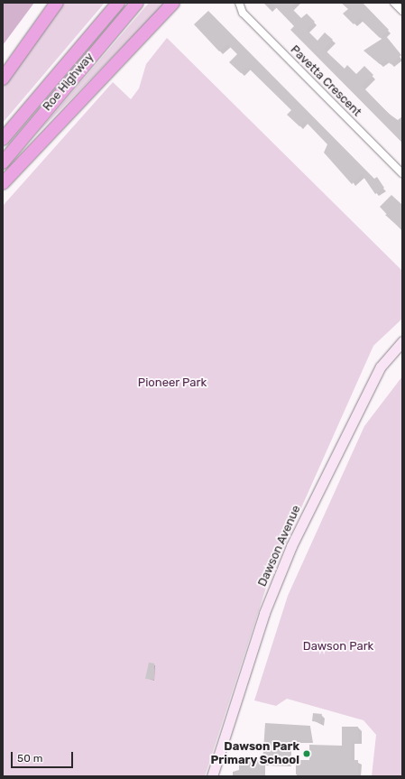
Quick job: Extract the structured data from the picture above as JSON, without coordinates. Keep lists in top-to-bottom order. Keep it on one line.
{"streets":{"highway":["Roe Highway"],"main road":["Dawson Avenue"],"street":["Pavetta Crescent"]},"parks":["Pioneer Park","Dawson Park"],"places":["Dawson Park Primary School"],"scale_bar":"50 m"}
